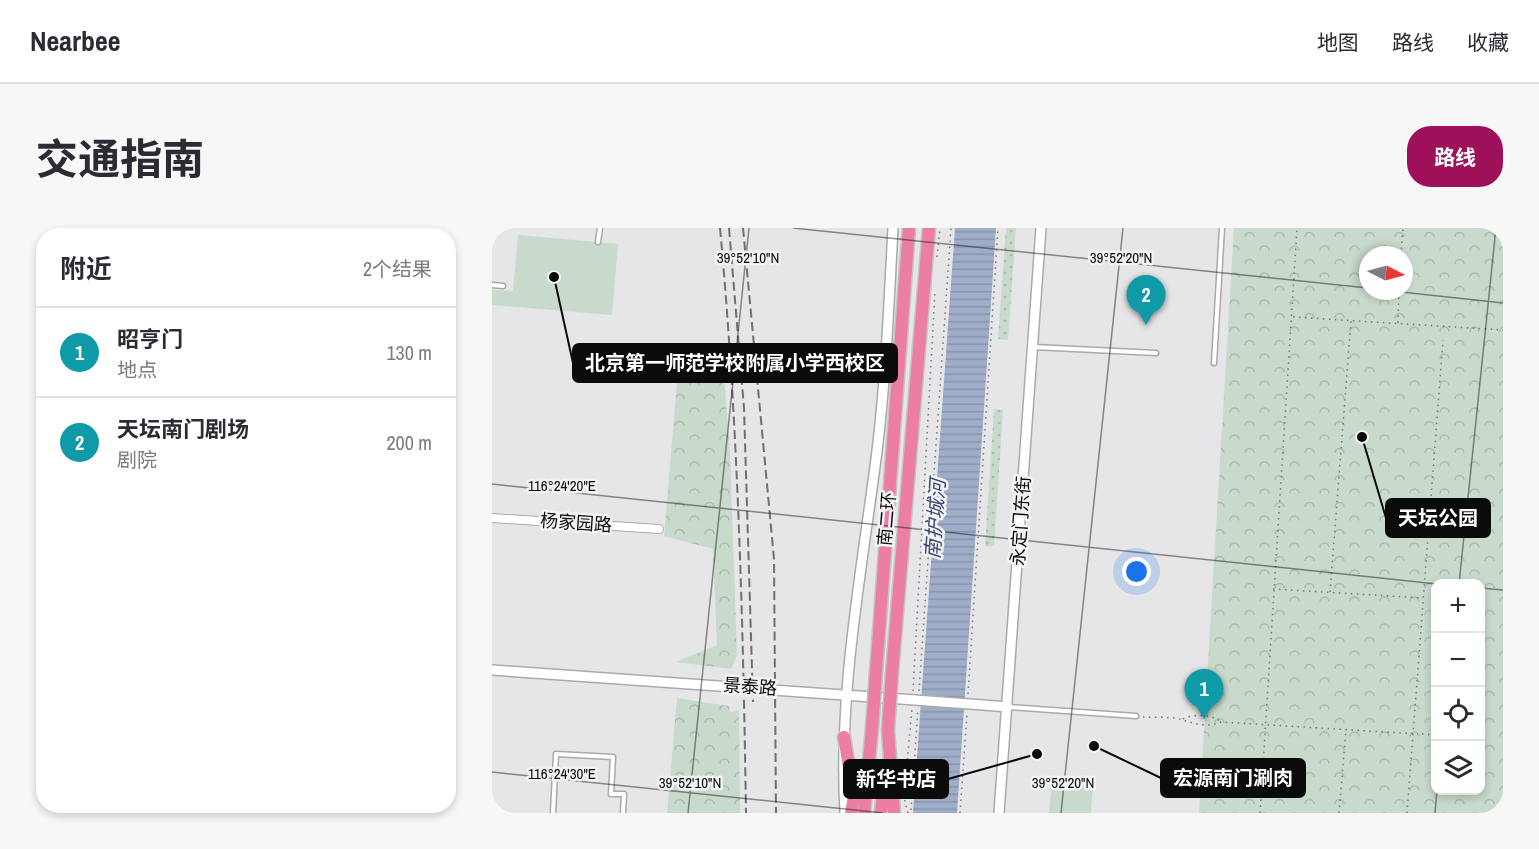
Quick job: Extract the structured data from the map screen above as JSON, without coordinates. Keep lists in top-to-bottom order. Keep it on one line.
{"streets":{"highway":["南二环"],"street":["永定门东街","杨家园路","景泰路"]},"crossings":[["永定门东街","景泰路"]],"water":["南护城河"],"places":["北京第一师范学校附属小学西校区","天坛公园","宏源南门涮肉","新华书店"],"north":"right","page":{"header":"Nearbee","nav":["地图","路线","收藏"],"title":"交通指南","buttons":"路线","heading":["附近","2个结果"],"pins":["2","1"],"list":[{"mark":"1","name":"昭亨门","note":"地点","value":"130 m"},{"mark":"2","name":"天坛南门剧场","note":"剧院","value":"200 m"}],"map_buttons":["+","−"]},"coordinates":["39°52'10\"N","39°52'20\"N","116°24'20\"E","116°24'30\"E"]}
